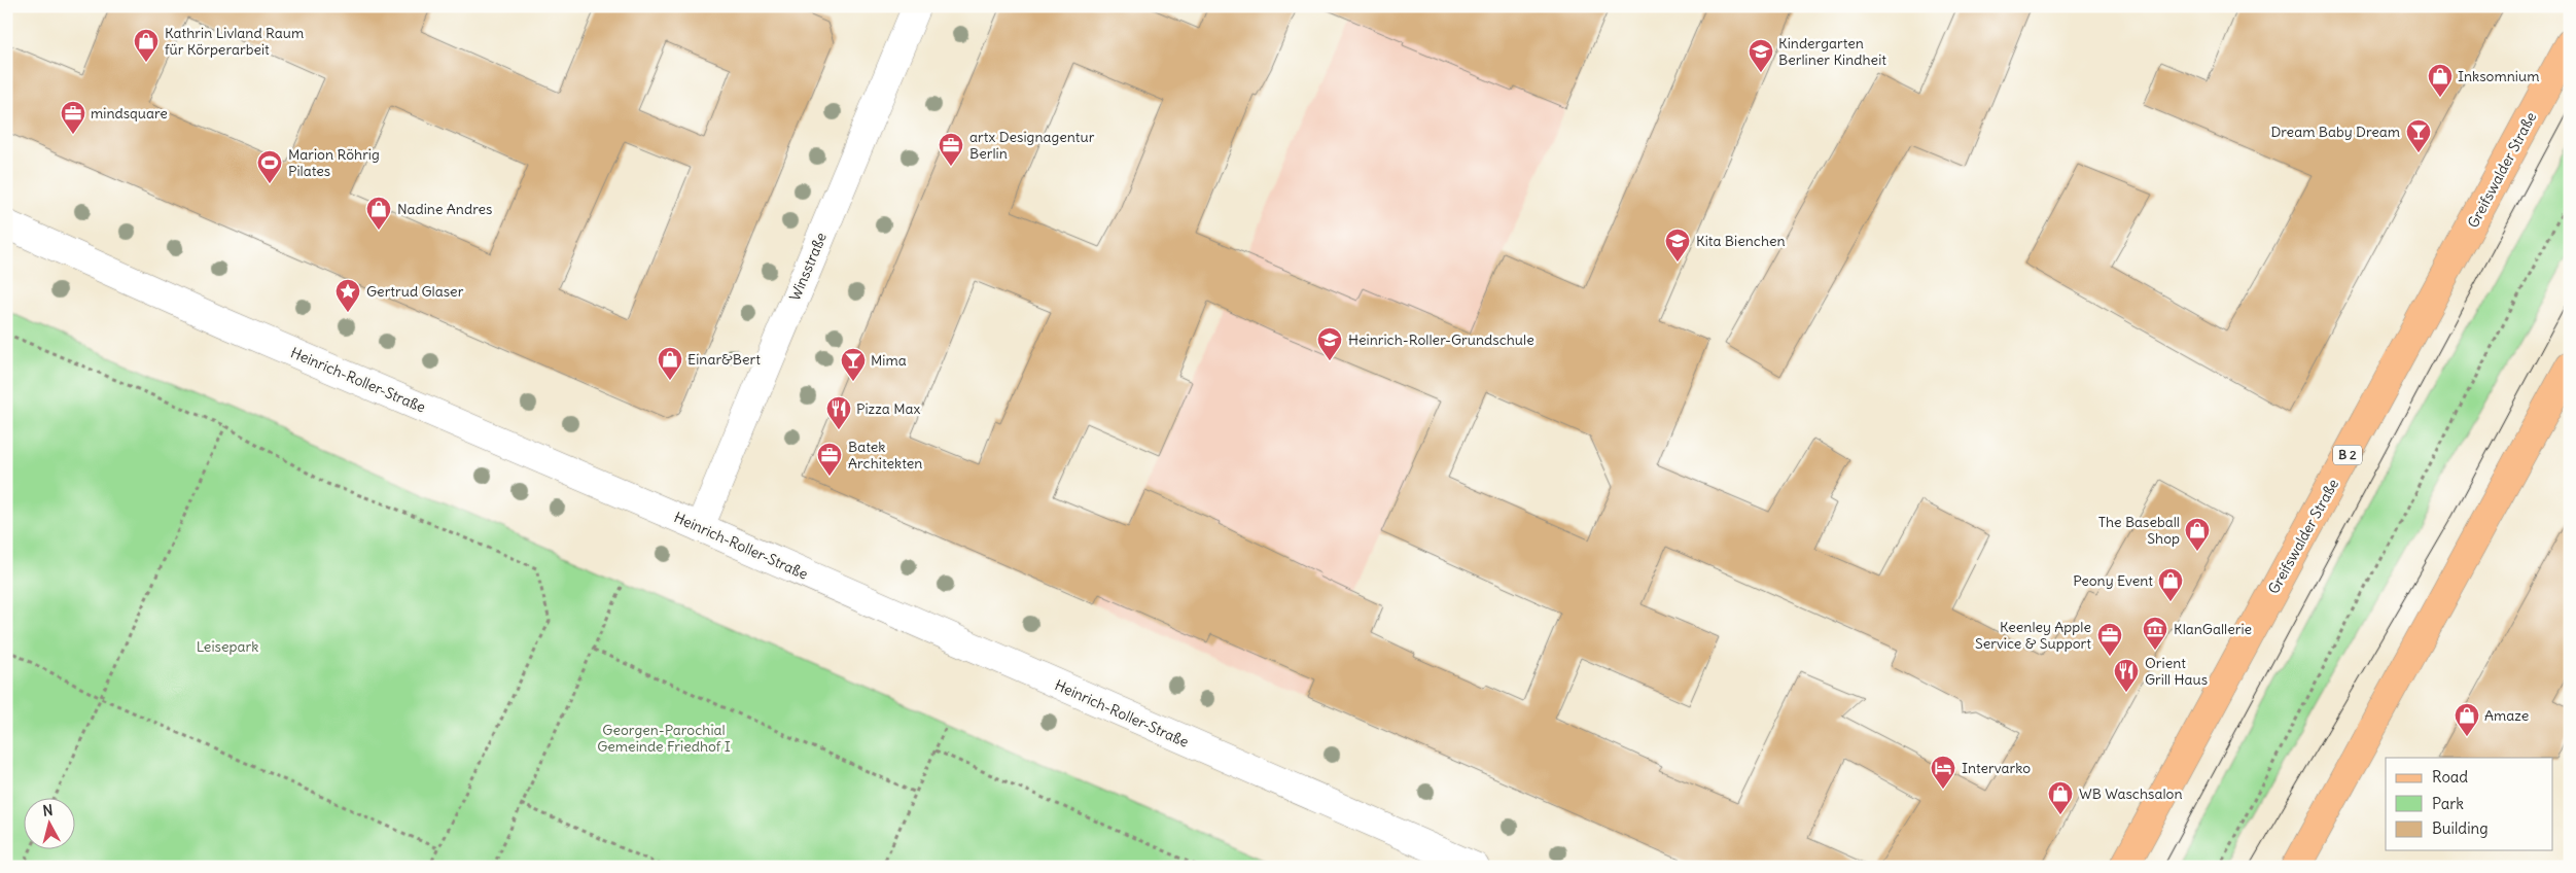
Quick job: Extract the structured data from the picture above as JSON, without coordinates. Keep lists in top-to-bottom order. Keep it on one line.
{"streets":{"main road":["Greifswalder Straße","B 2"],"street":["Winsstraße","Heinrich-Roller-Straße"]},"crossings":[["Winsstraße","Heinrich-Roller-Straße"]],"parks":["Leisepark","Georgen-Parochial Gemeinde Friedhof I"],"places":{"shop":["Kathrin Livland Raum für Körperarbeit","Inksomnium","Nadine Andres","Einar&Bert","The Baseball Shop","Peony Event","Amaze","WB Waschsalon"],"school or university":["Kindergarten Berliner Kindheit","Kita Bienchen","Heinrich-Roller-Grundschule"],"office":["mindsquare","artx Designagentur Berlin","Batek Architekten","Keenley Apple Service & Support"],"bar":["Dream Baby Dream","Mima"],"sports":["Marion Röhrig Pilates"],"place":["Gertrud Glaser"],"restaurant":["Pizza Max","Orient Grill Haus"],"museum":["KlanGallerie"],"hotel":["Intervarko"]},"legend":["Road","Park","Building"],"north":"top"}
